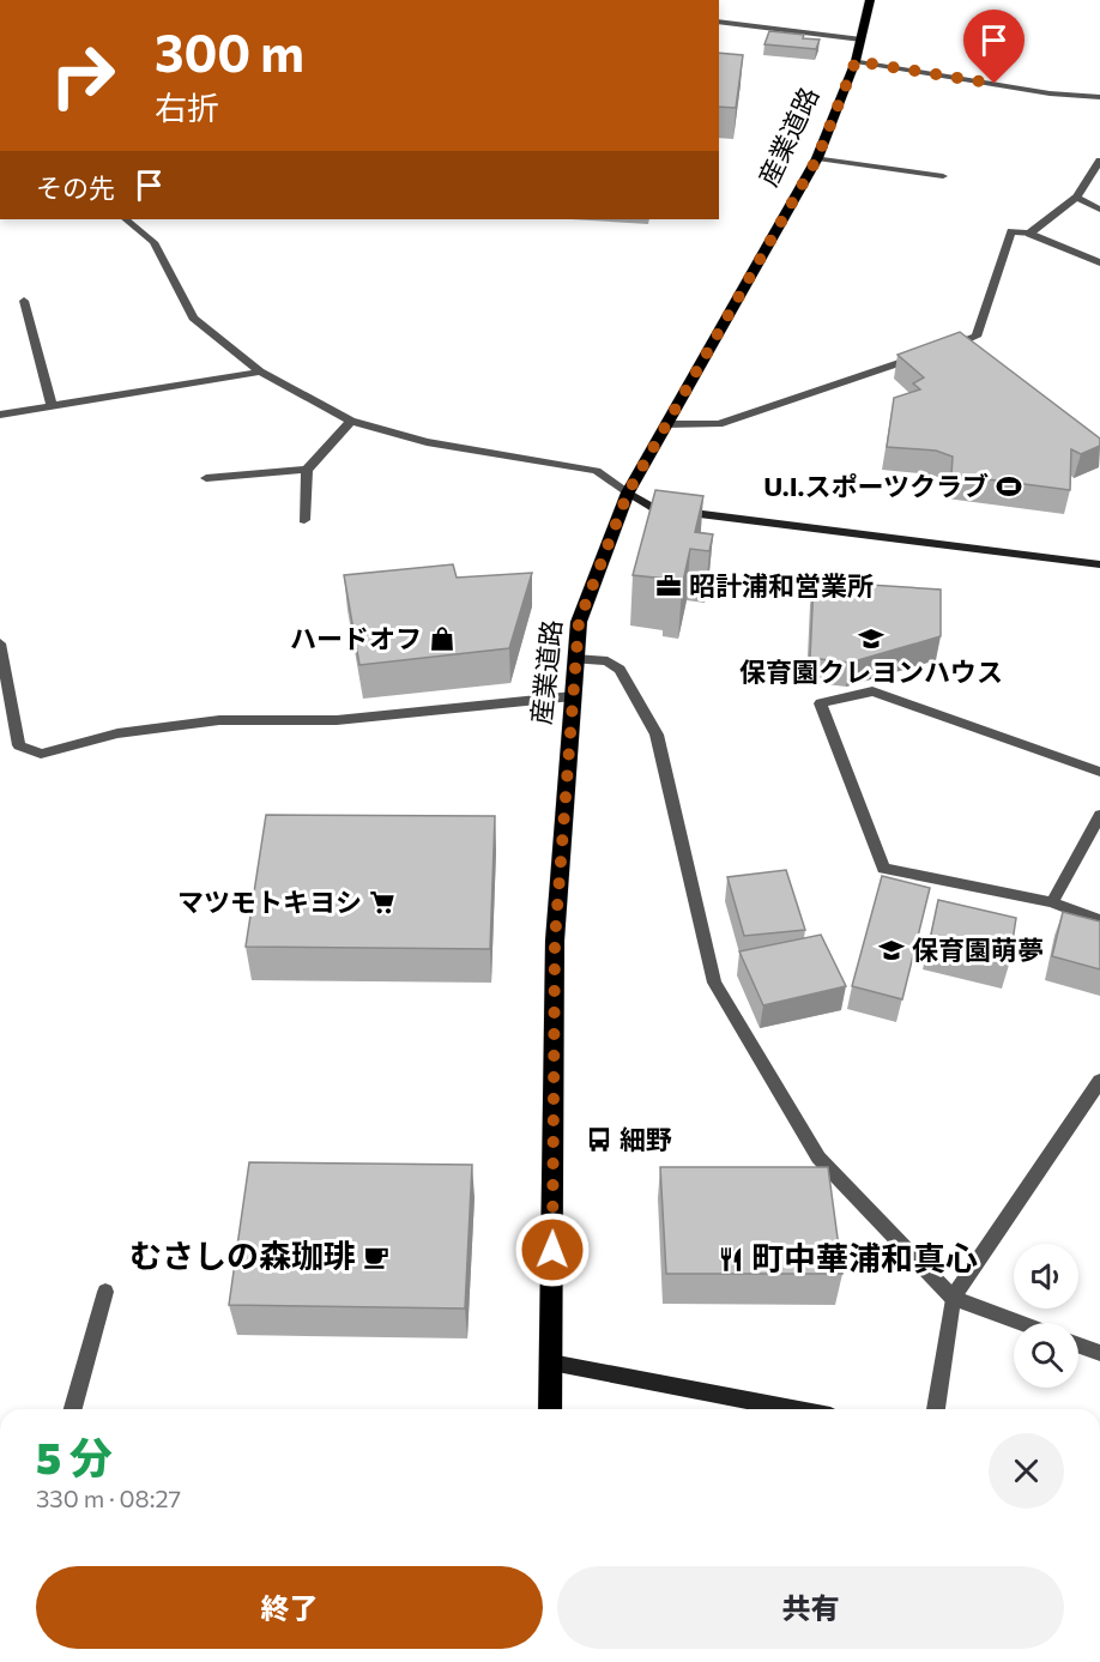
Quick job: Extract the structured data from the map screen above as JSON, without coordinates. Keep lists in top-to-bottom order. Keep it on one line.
{"streets":{"main road":["産業道路"]},"places":{"sports":["U.I.スポーツクラブ"],"office":["昭計浦和営業所"],"shop":["ハードオフ"],"school or university":["保育園クレヨンハウス","保育園萌夢"],"supermarket":["マツモトキヨシ"],"bus stop":["細野"],"cafe":["むさしの森珈琲"],"restaurant":["町中華浦和真心"]},"page":{"turn":["300 m","右折"],"then":"その先","heading":["5 分","330 m · 08:27"],"buttons":["終了","共有"]}}
